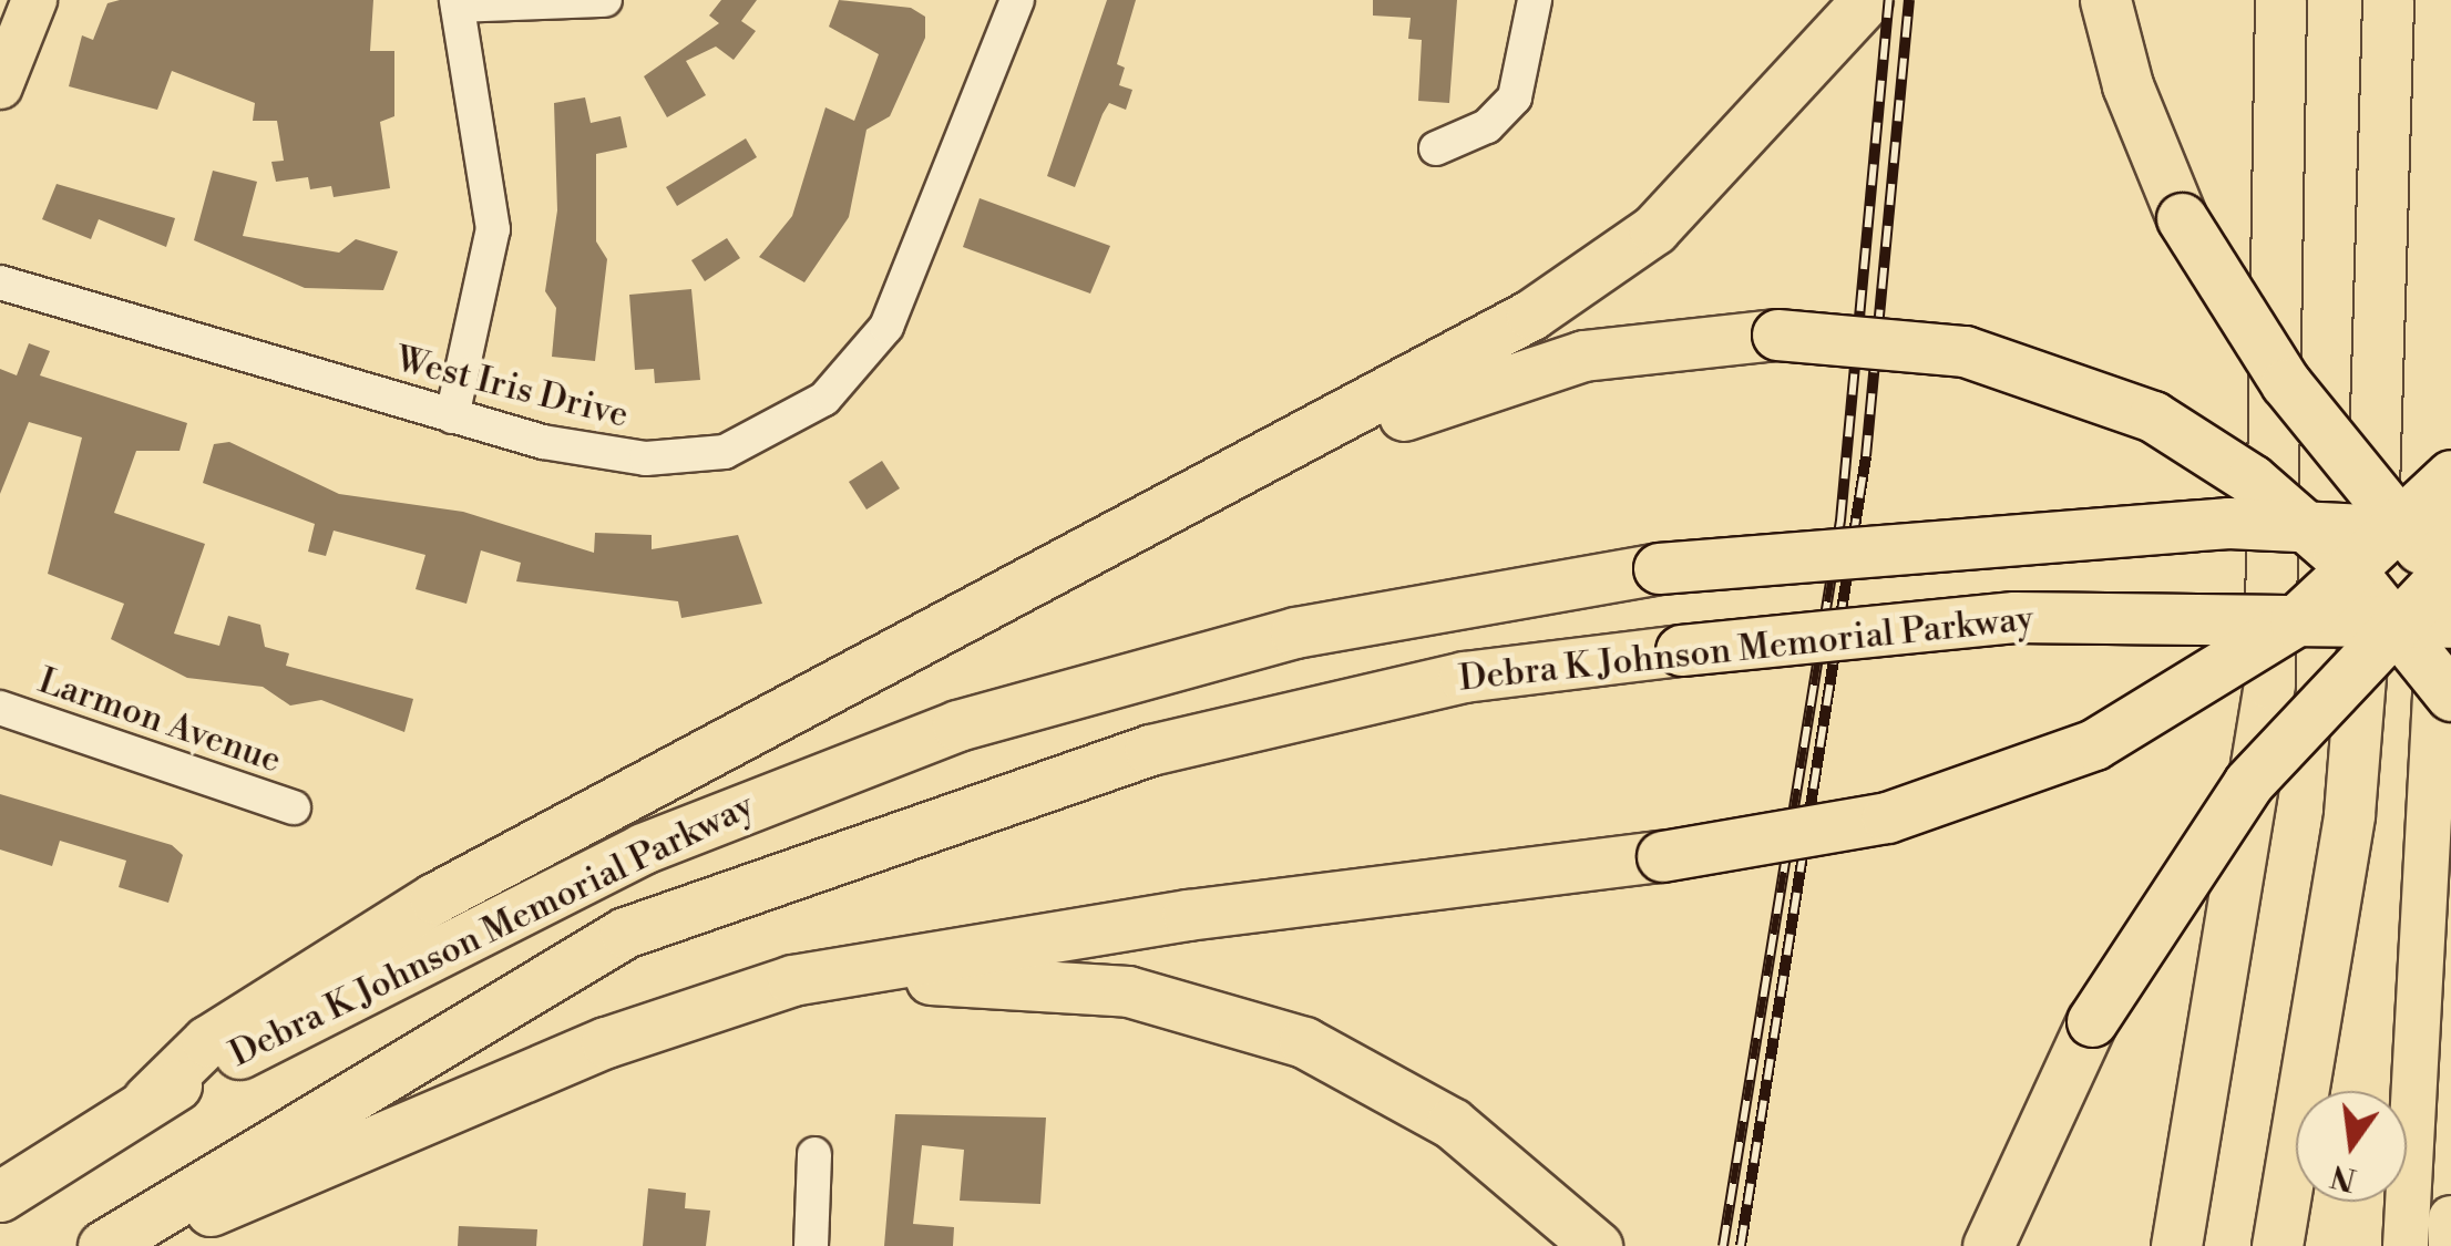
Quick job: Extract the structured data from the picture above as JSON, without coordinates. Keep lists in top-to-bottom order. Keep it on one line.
{"streets":{"highway":["Debra K Johnson Memorial Parkway"],"street":["West Iris Drive","Larmon Avenue"]},"north":"bottom"}
